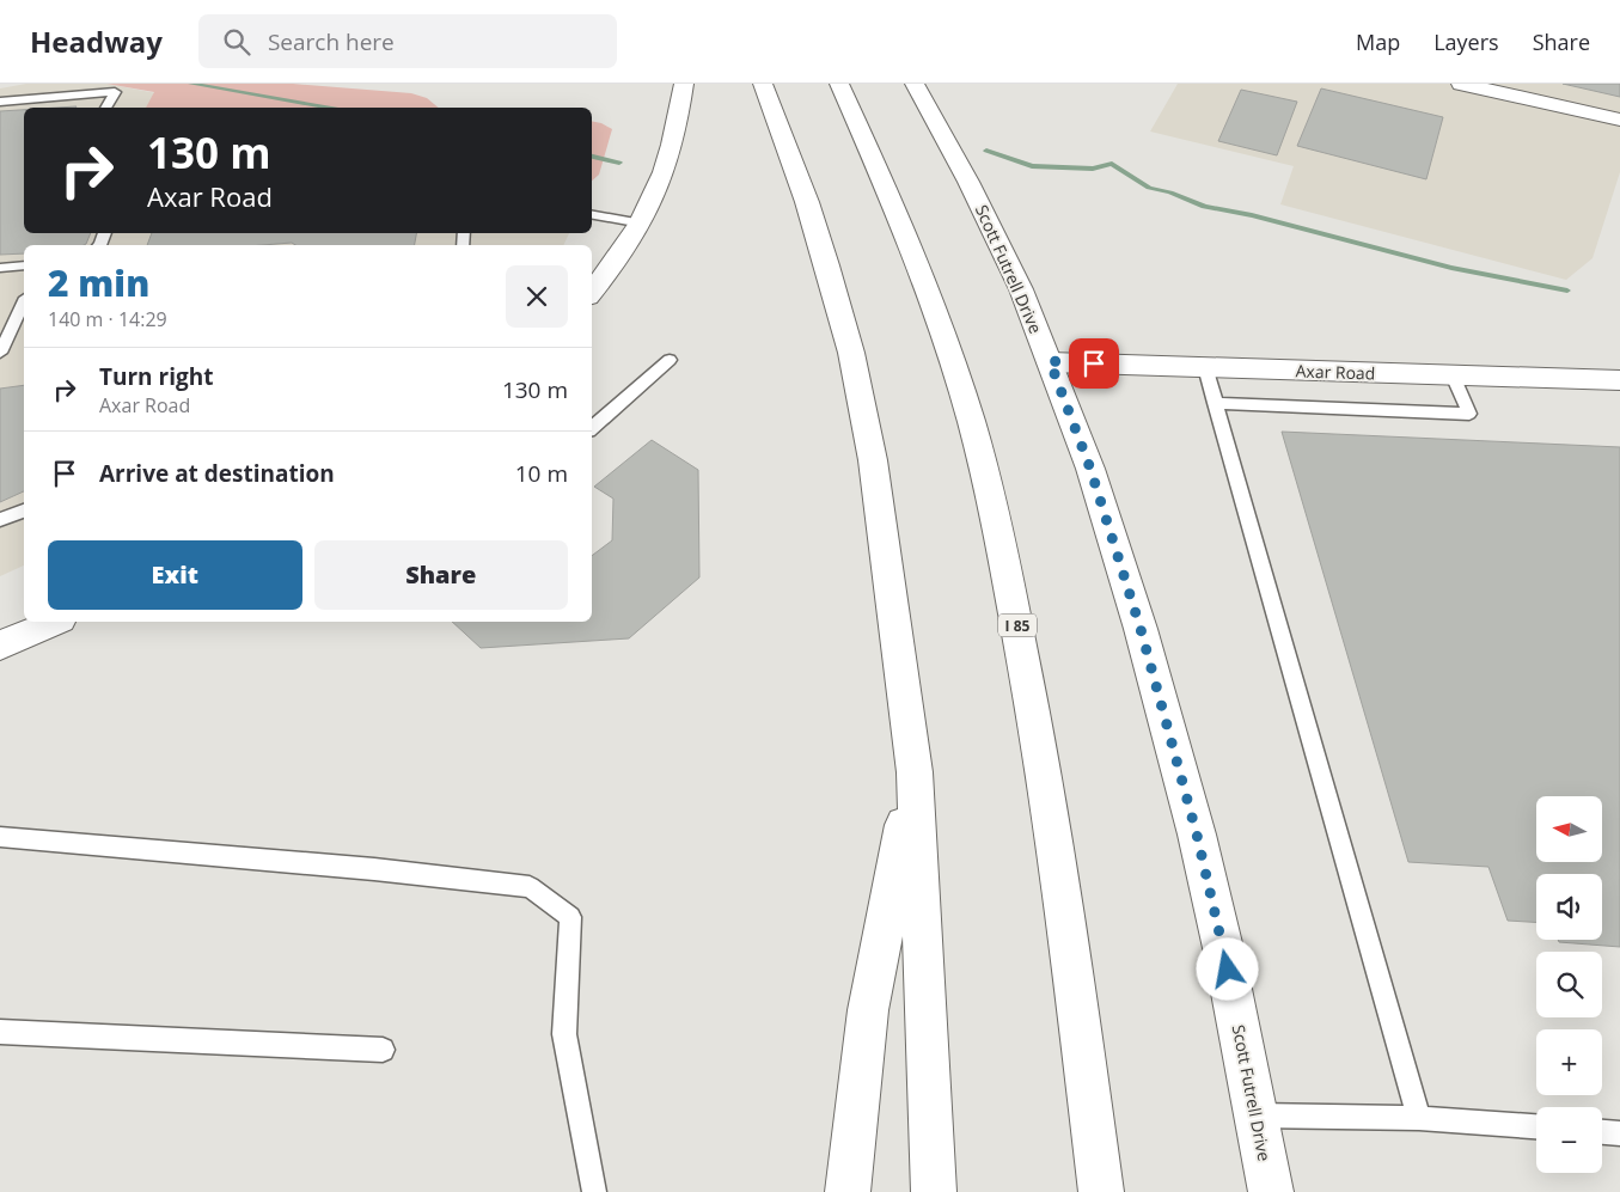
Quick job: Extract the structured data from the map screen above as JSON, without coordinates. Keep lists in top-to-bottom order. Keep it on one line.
{"streets":{"main road":["Scott Futrell Drive","Axar Road","I 85"]},"crossings":[["Scott Futrell Drive","Axar Road"]],"north":"left","page":{"header":"Headway","search":"Search here","nav":["Map","Layers","Share"],"turn":["130 m","Axar Road"],"heading":["2 min","140 m · 14:29"],"list":[{"name":"Turn right","note":"Axar Road","value":"130 m"},{"name":"Arrive at destination","value":"10 m"}],"buttons":["Exit","Share"],"map_buttons":["+","−"]}}
